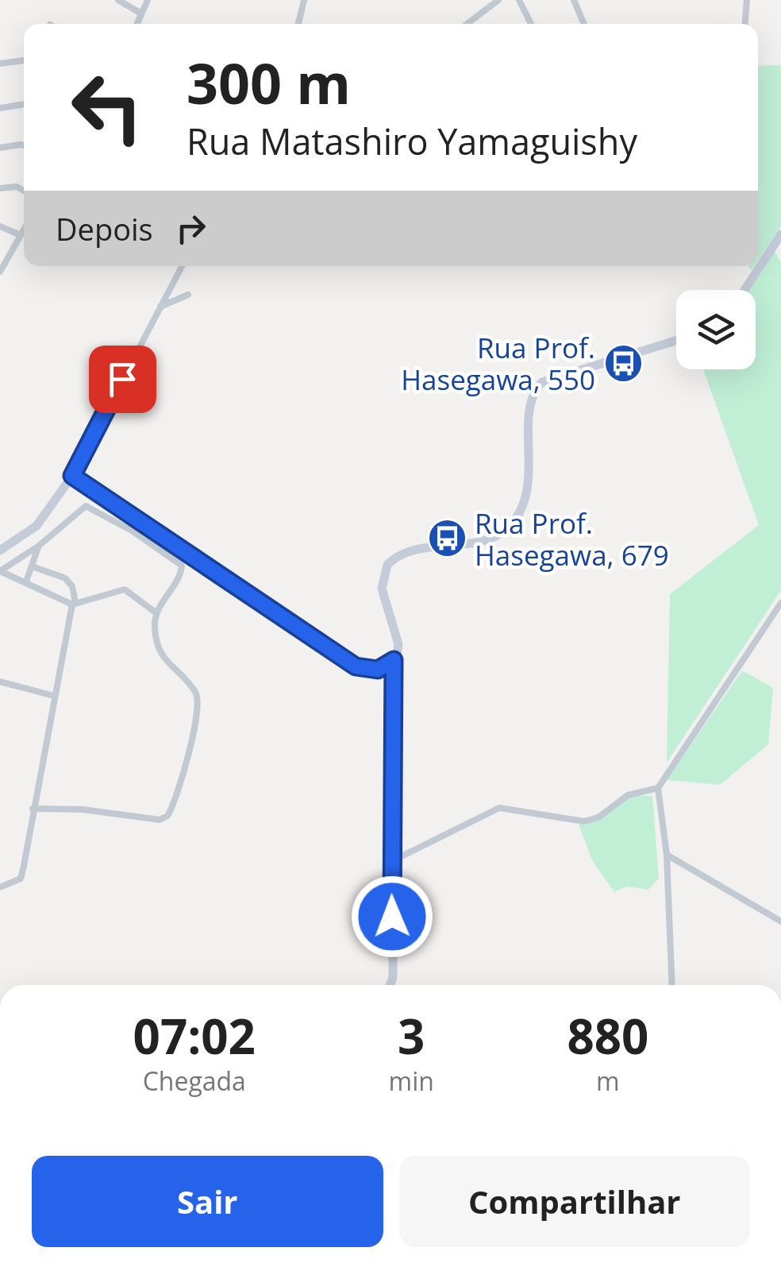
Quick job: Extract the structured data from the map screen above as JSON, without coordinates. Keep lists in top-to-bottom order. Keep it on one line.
{"places":{"bus stop":["Rua Prof. Hasegawa, 550","Rua Prof. Hasegawa, 679"]},"page":{"turn":["300 m","Rua Matashiro Yamaguishy"],"then":"Depois","eta":["07:02","Chegada","3","min","880","m"],"buttons":["Sair","Compartilhar"]}}
